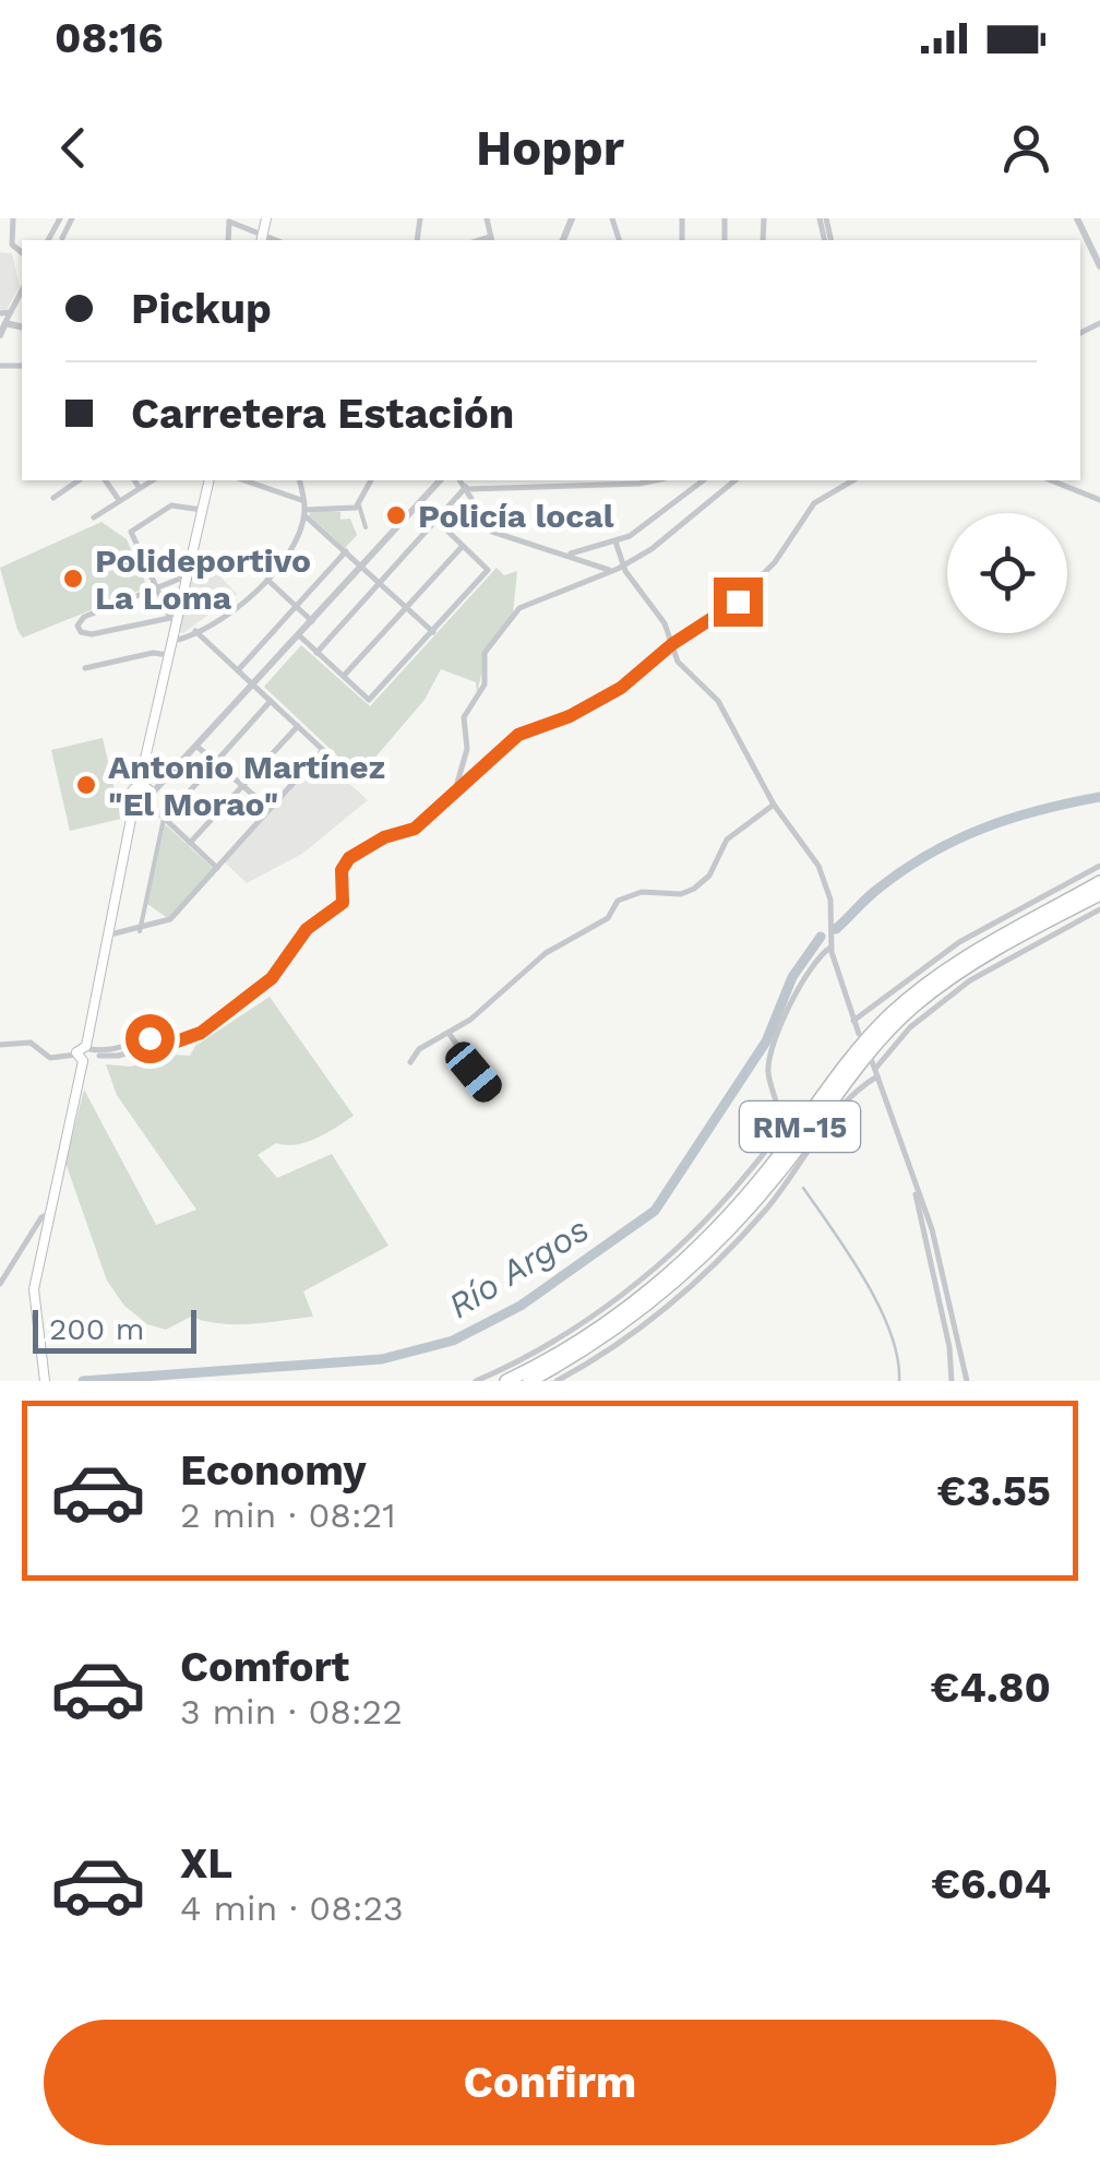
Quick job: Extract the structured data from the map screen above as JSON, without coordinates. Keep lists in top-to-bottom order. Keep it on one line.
{"streets":{"highway":["RM-15"]},"water":["Río Argos"],"places":["Policía local","Polideportivo La Loma","Antonio Martínez \"El Morao\""],"scale_bar":"200 m","page":{"status":"08:16","header":"Hoppr","banner":["Pickup","Carretera Estación"],"scale":"200 m","list":[{"name":"Economy","note":"2 min · 08:21","value":"€3.55"},{"name":"Comfort","note":"3 min · 08:22","value":"€4.80"},{"name":"XL","note":"4 min · 08:23","value":"€6.04"}],"buttons":"Confirm"}}
